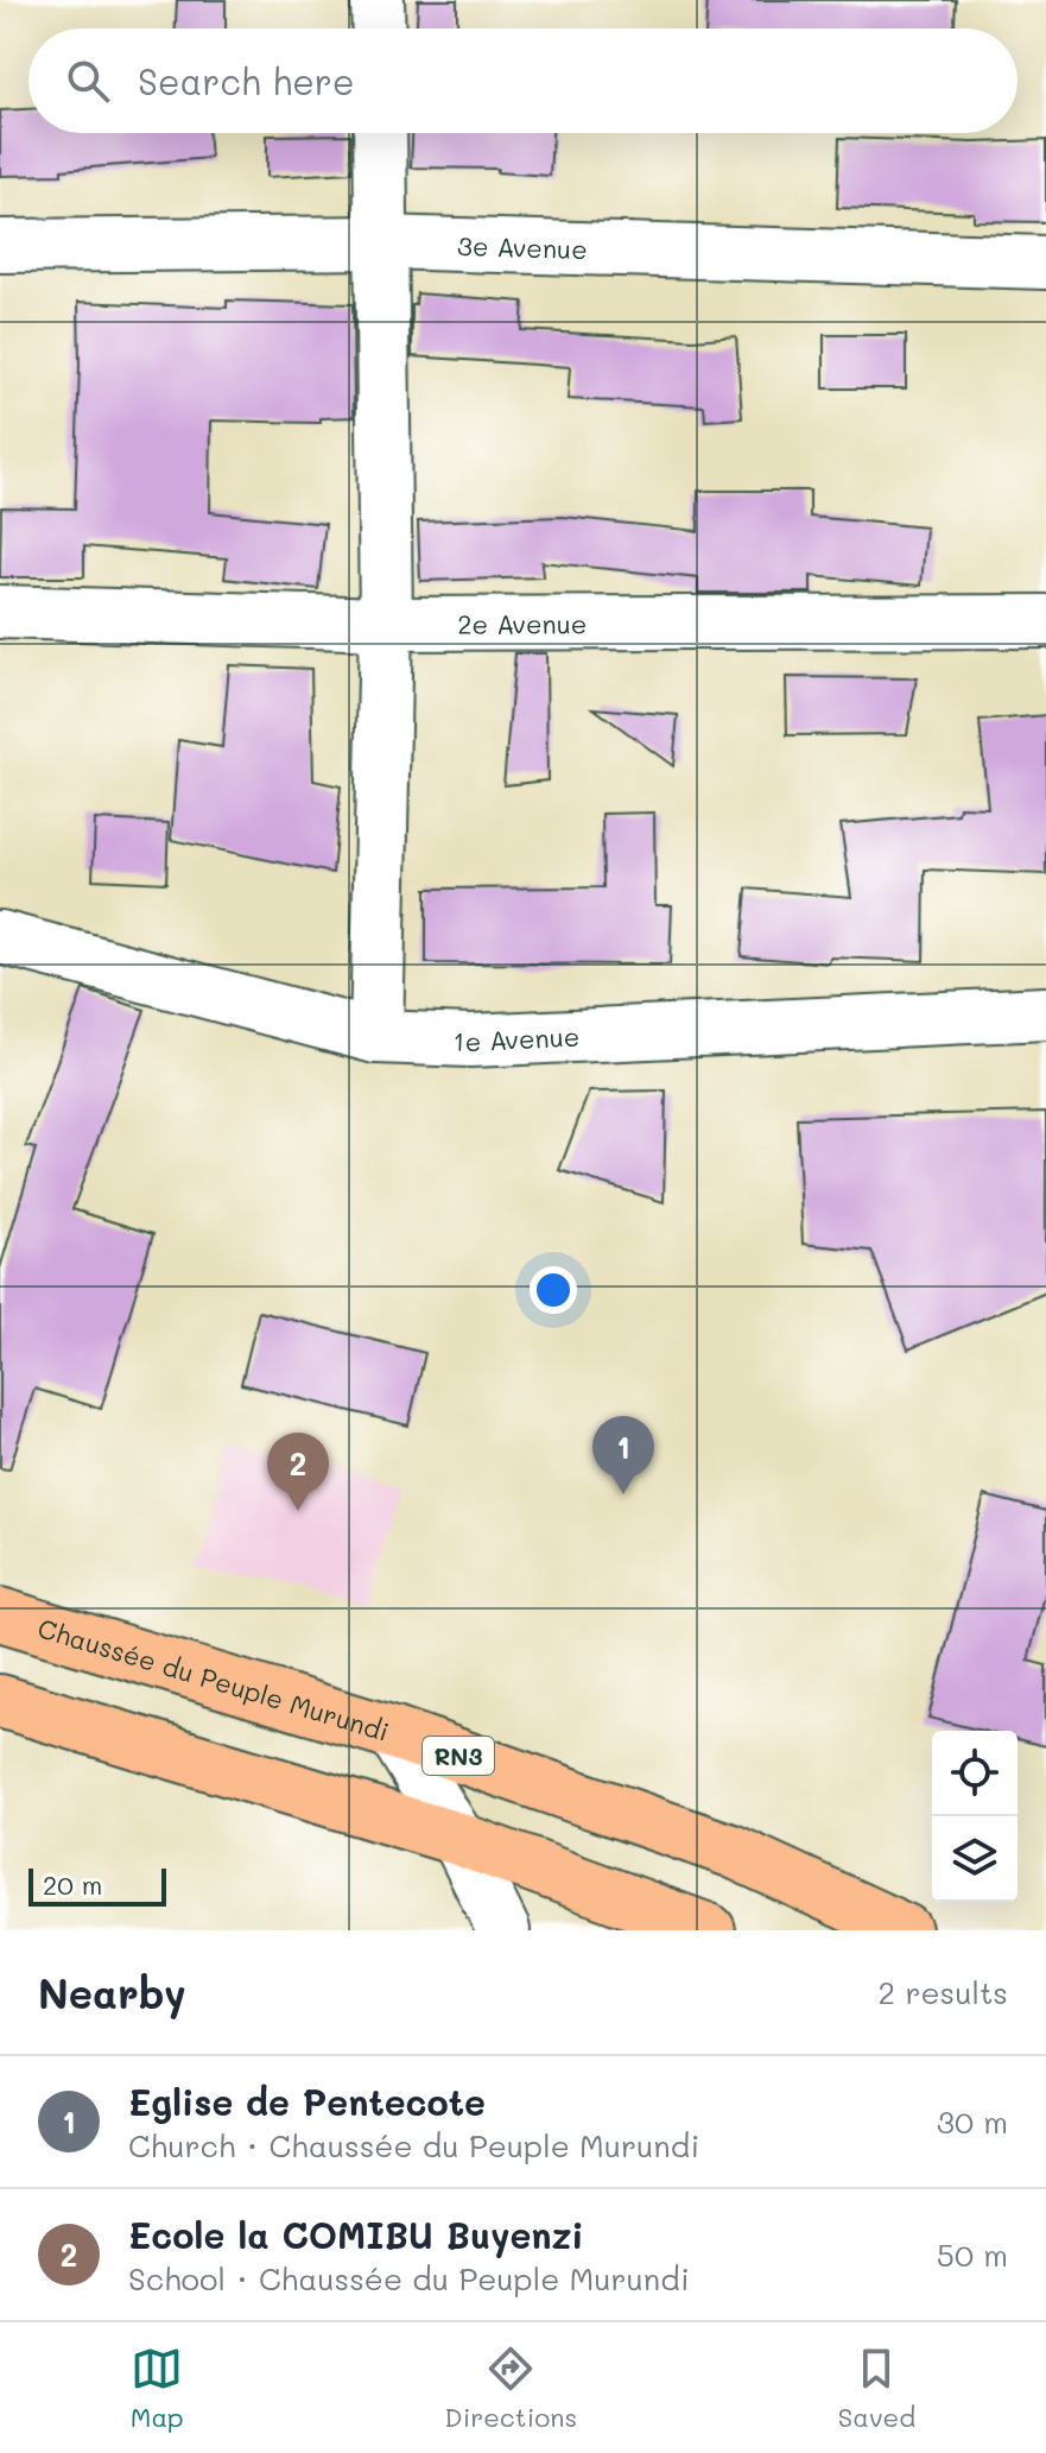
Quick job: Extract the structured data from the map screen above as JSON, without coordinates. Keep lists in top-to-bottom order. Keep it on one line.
{"streets":{"highway":["Chaussée du Peuple Murundi","RN3"],"street":["3e Avenue","2e Avenue","1e Avenue"]},"scale_bar":"20 m","page":{"search":"Search here","pins":["1","2"],"scale":"20 m","heading":["Nearby","2 results"],"list":[{"mark":"1","name":"Eglise de Pentecote","note":"Church · Chaussée du Peuple Murundi","value":"30 m"},{"mark":"2","name":"Ecole la COMIBU Buyenzi","note":"School · Chaussée du Peuple Murundi","value":"50 m"}],"nav":["Map","Directions","Saved"]}}
